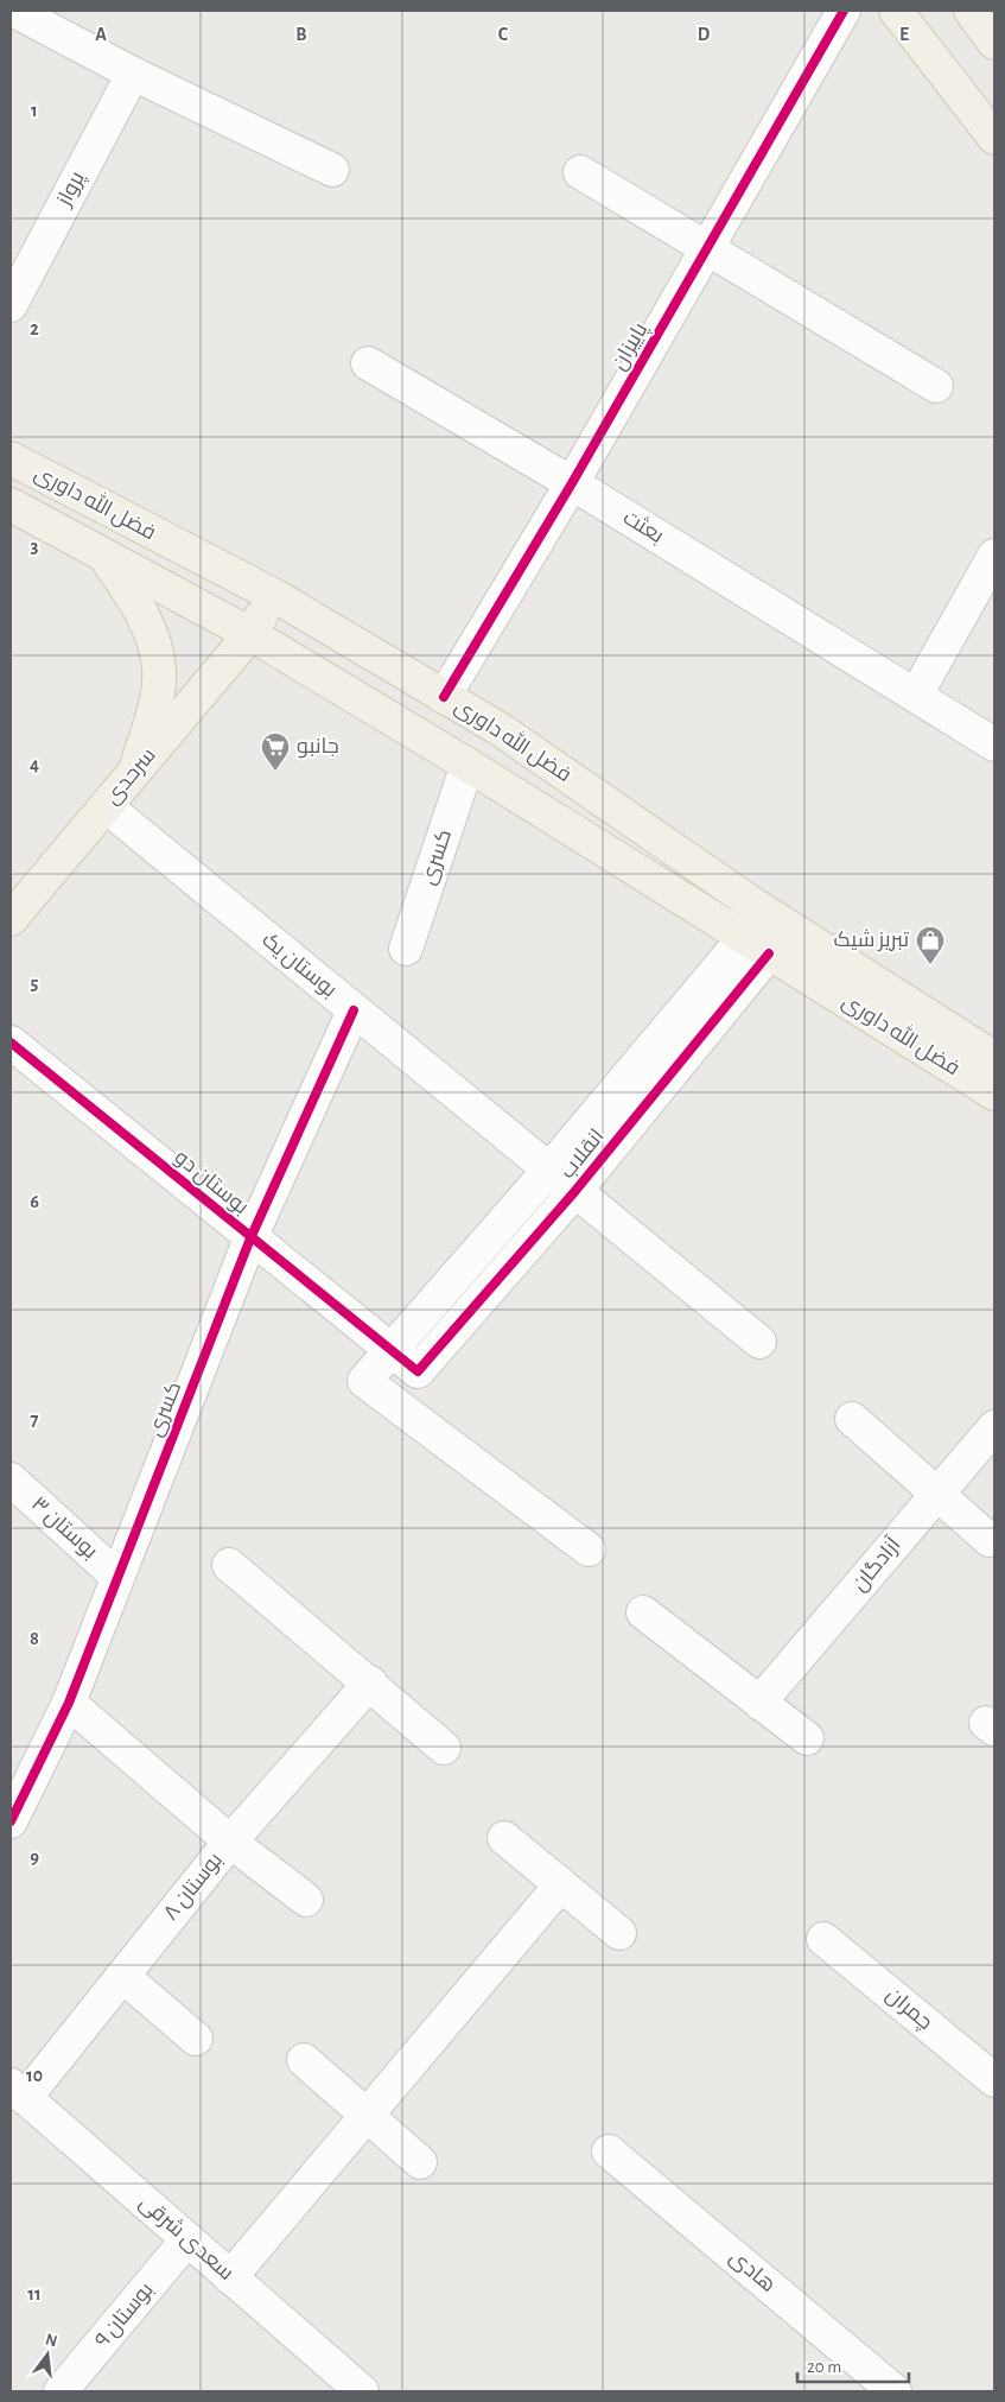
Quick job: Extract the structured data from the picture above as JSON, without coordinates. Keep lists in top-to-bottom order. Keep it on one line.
{"streets":{"main road":["فضل الله داوری","سرحدی"],"street":["پرواز","پاییزان","بعثت","کسری","بوستان یک","انقلاب","بوستان دو","بوستان ۳","آزادگان","بوستان ۸","چمران","سعدی شرقی","هادی","بوستان ۹"]},"crossings":[["پاییزان","فضل الله داوری"],["پاییزان","بعثت"],["فضل الله داوری","سرحدی"],["فضل الله داوری","کسری"],["فضل الله داوری","انقلاب"],["سرحدی","بوستان یک"],["کسری","بوستان یک"],["کسری","بوستان دو"],["کسری","بوستان ۳"],["بوستان یک","انقلاب"],["انقلاب","بوستان دو"],["بوستان ۸","سعدی شرقی"],["سعدی شرقی","بوستان ۹"]],"places":{"supermarket":["جانبو"],"shop":["تبریز شیک"]},"scale_bar":"20 m","north":"top","grid":{"columns":["A","B","C","D","E"],"rows":["1","2","3","4","5","6","7","8","9","10","11"]}}
